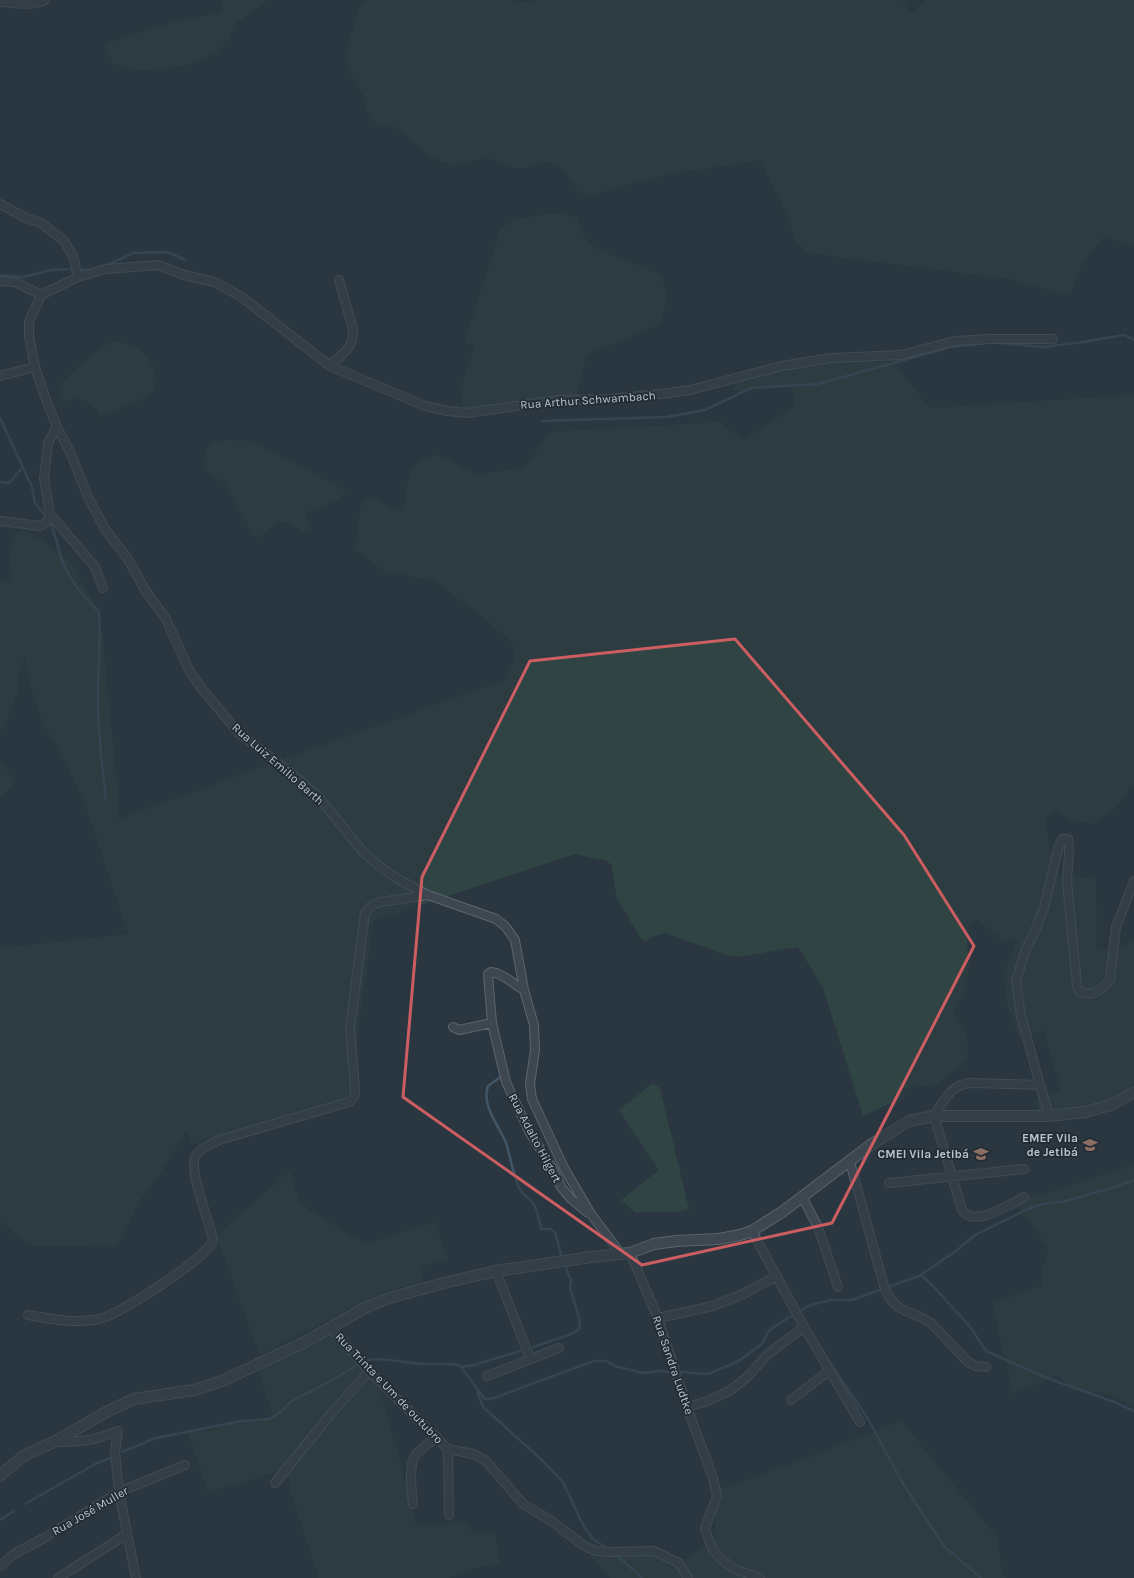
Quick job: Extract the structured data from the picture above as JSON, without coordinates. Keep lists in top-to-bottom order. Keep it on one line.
{"streets":{"street":["Rua Arthur Schwambach","Rua Luiz Emilio Barth","Rua Adalto Hilgert","Rua Sandra Ludtke","Rua Trinta e Um de outubro","Rua José Muller"]},"crossings":[["Rua Luiz Emilio Barth","Rua Adalto Hilgert"],["Rua Luiz Emilio Barth","Rua Sandra Ludtke"]],"places":{"school or university":["EMEF Vila de Jetibá","CMEI Vila Jetibá"]}}
